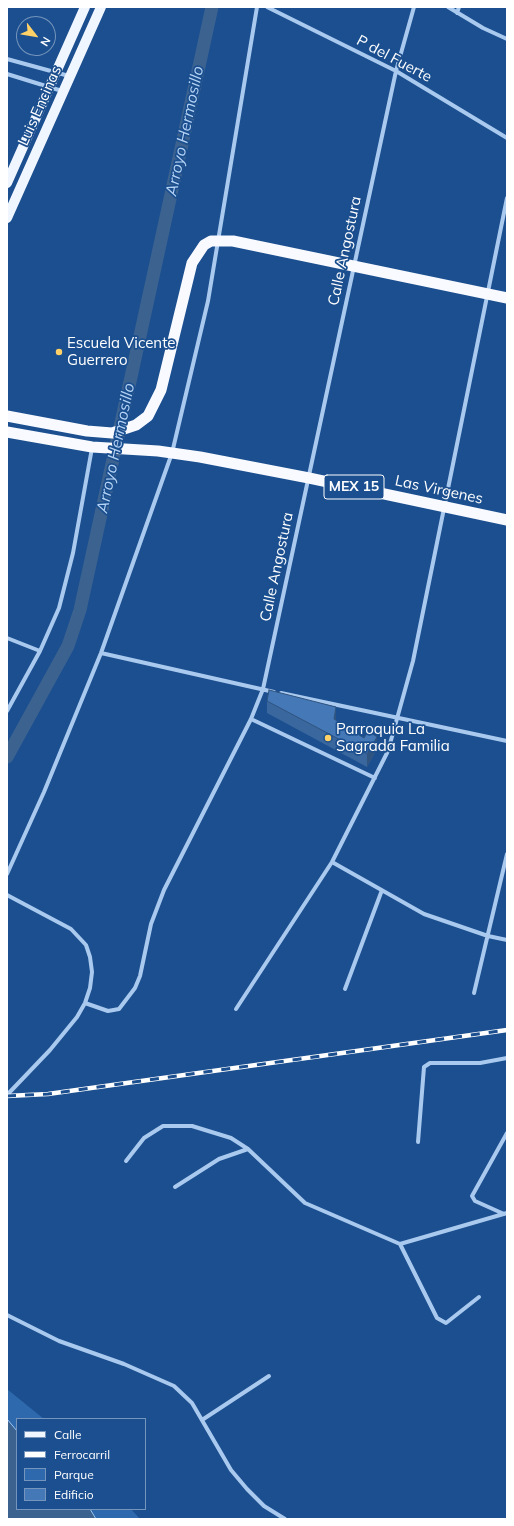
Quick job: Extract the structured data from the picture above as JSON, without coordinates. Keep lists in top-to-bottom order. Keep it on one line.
{"streets":{"highway":["MEX 15","Las Virgenes"],"main road":["Luis Encinas"],"street":["P del Fuerte","Calle Angostura"]},"crossings":[["P del Fuerte","Calle Angostura"],["Calle Angostura","Las Virgenes"],["MEX 15","Las Virgenes"]],"water":["Arroyo Hermosillo"],"places":["Escuela Vicente Guerrero","Parroquia La Sagrada Familia"],"legend":["Calle","Ferrocarril","Parque","Edificio"],"north":"bottom right"}
